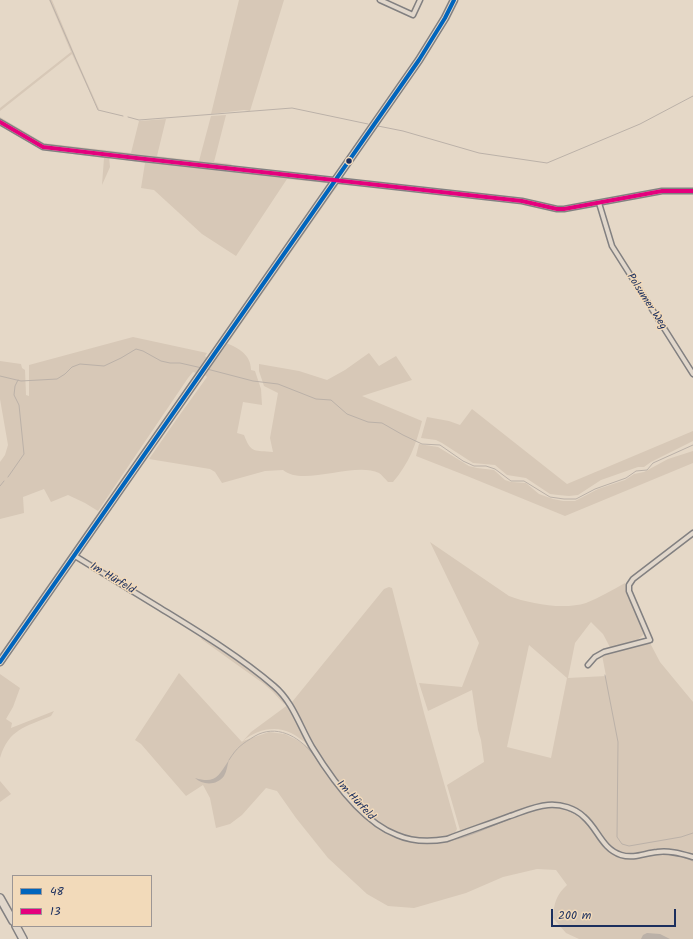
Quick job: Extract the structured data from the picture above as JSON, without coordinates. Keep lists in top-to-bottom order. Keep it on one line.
{"streets":{"street":["Polsumer Weg","Im Hürfeld"]},"lines":["transit line 48","transit line 13"],"legend":["48","13"],"scale_bar":"200 m"}
